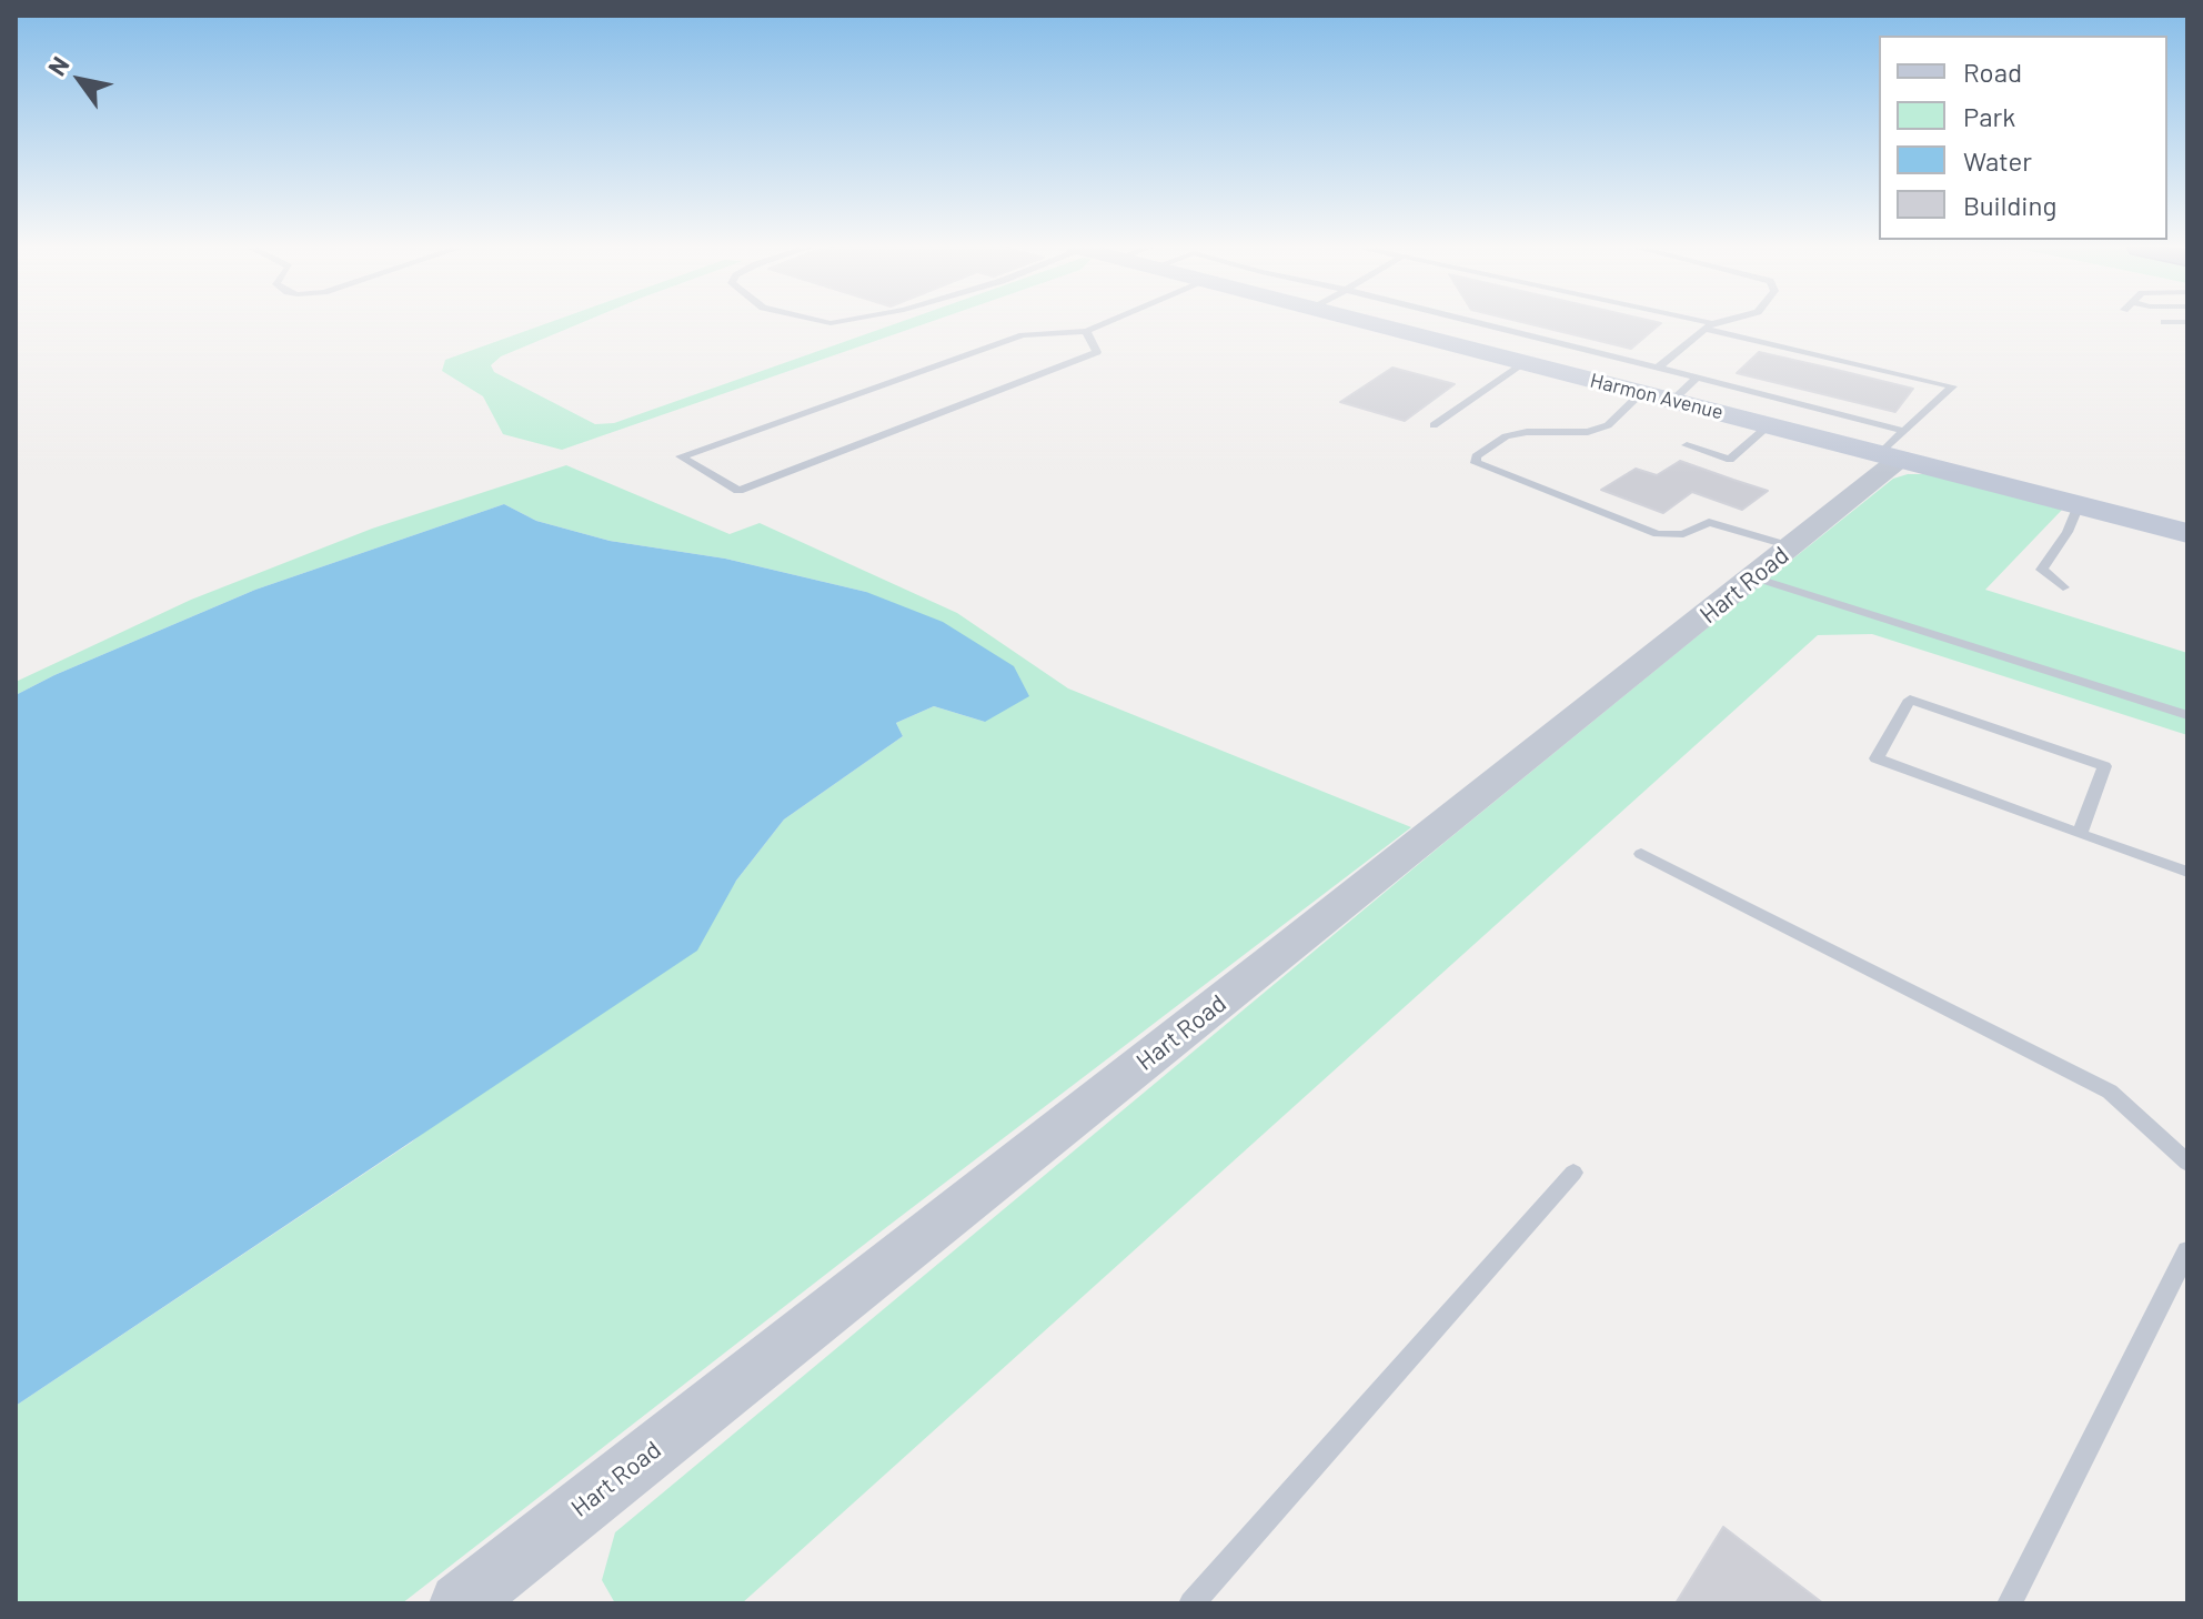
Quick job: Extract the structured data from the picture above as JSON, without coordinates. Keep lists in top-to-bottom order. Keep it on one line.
{"streets":{"main road":["Harmon Avenue"],"street":["Hart Road"]},"crossings":[["Harmon Avenue","Hart Road"]],"legend":["Road","Park","Water","Building"],"north":"top left"}
